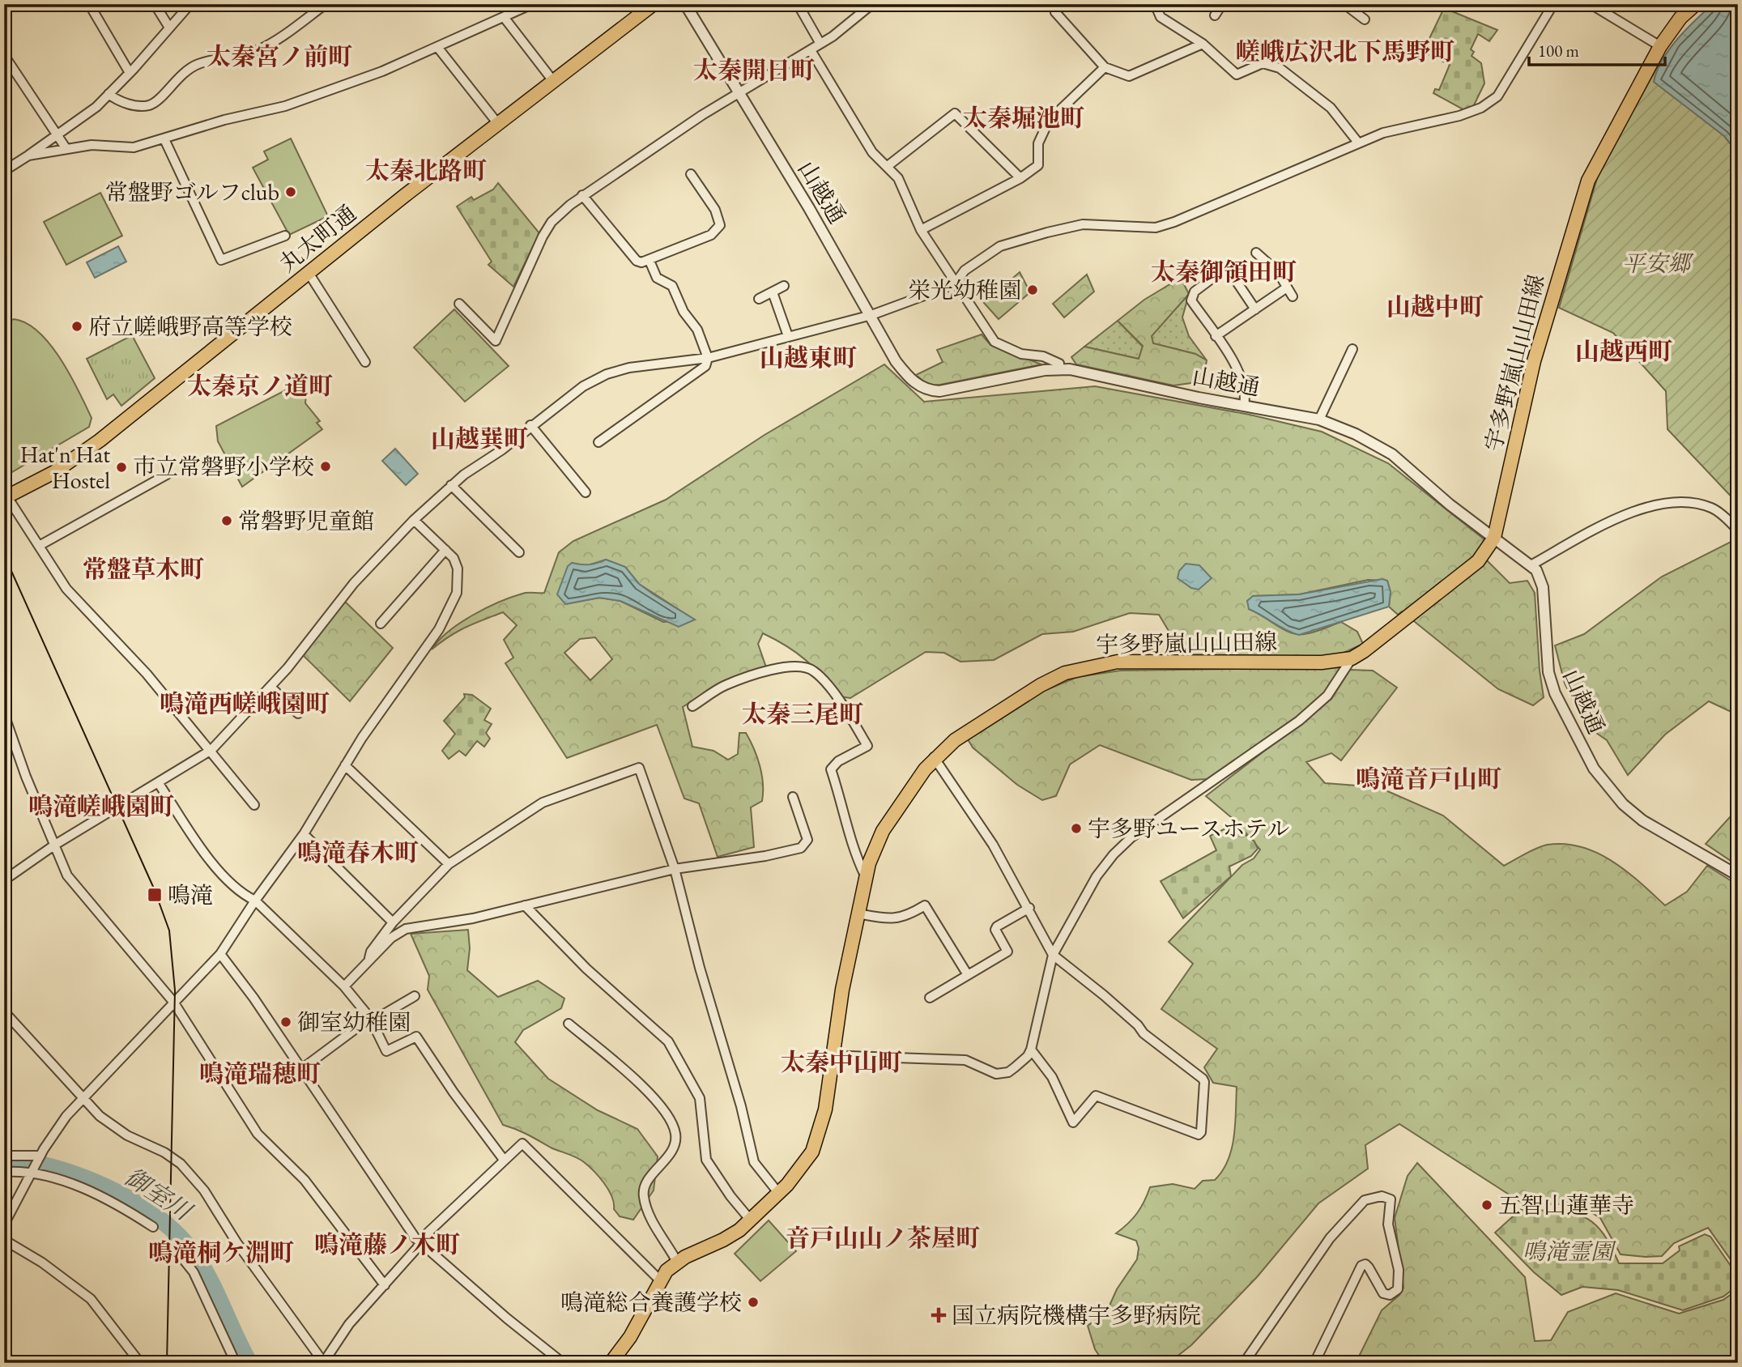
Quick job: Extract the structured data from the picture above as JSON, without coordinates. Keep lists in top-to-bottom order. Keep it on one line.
{"streets":{"main road":["丸太町通","宇多野嵐山山田線"],"street":["山越通"]},"crossings":[["山越通","宇多野嵐山山田線"]],"districts":["嵯峨広沢北下馬野町","太秦宮ノ前町","太秦開日町","太秦堀池町","太秦北路町","太秦御領田町","山越中町","山越西町","山越東町","太秦京ノ道町","山越巽町","常盤草木町","鳴滝西嵯峨園町","太秦三尾町","鳴滝音戸山町","鳴滝嵯峨園町","鳴滝春木町","太秦中山町","鳴滝瑞穂町","音戸山山ノ茶屋町","鳴滝藤ノ木町","鳴滝桐ケ淵町"],"water":["御室川"],"parks":["平安郷","鳴滝霊園"],"places":{"other":["常盤野ゴルフclub","栄光幼稚園","府立嵯峨野高等学校","市立常磐野小学校","Hat'n Hat Hostel","常磐野児童館","宇多野ユースホテル","御室幼稚園","五智山蓮華寺","鳴滝総合養護学校"],"transit":["鳴滝"],"health":["国立病院機構宇多野病院"]},"scale_bar":"100 m"}
